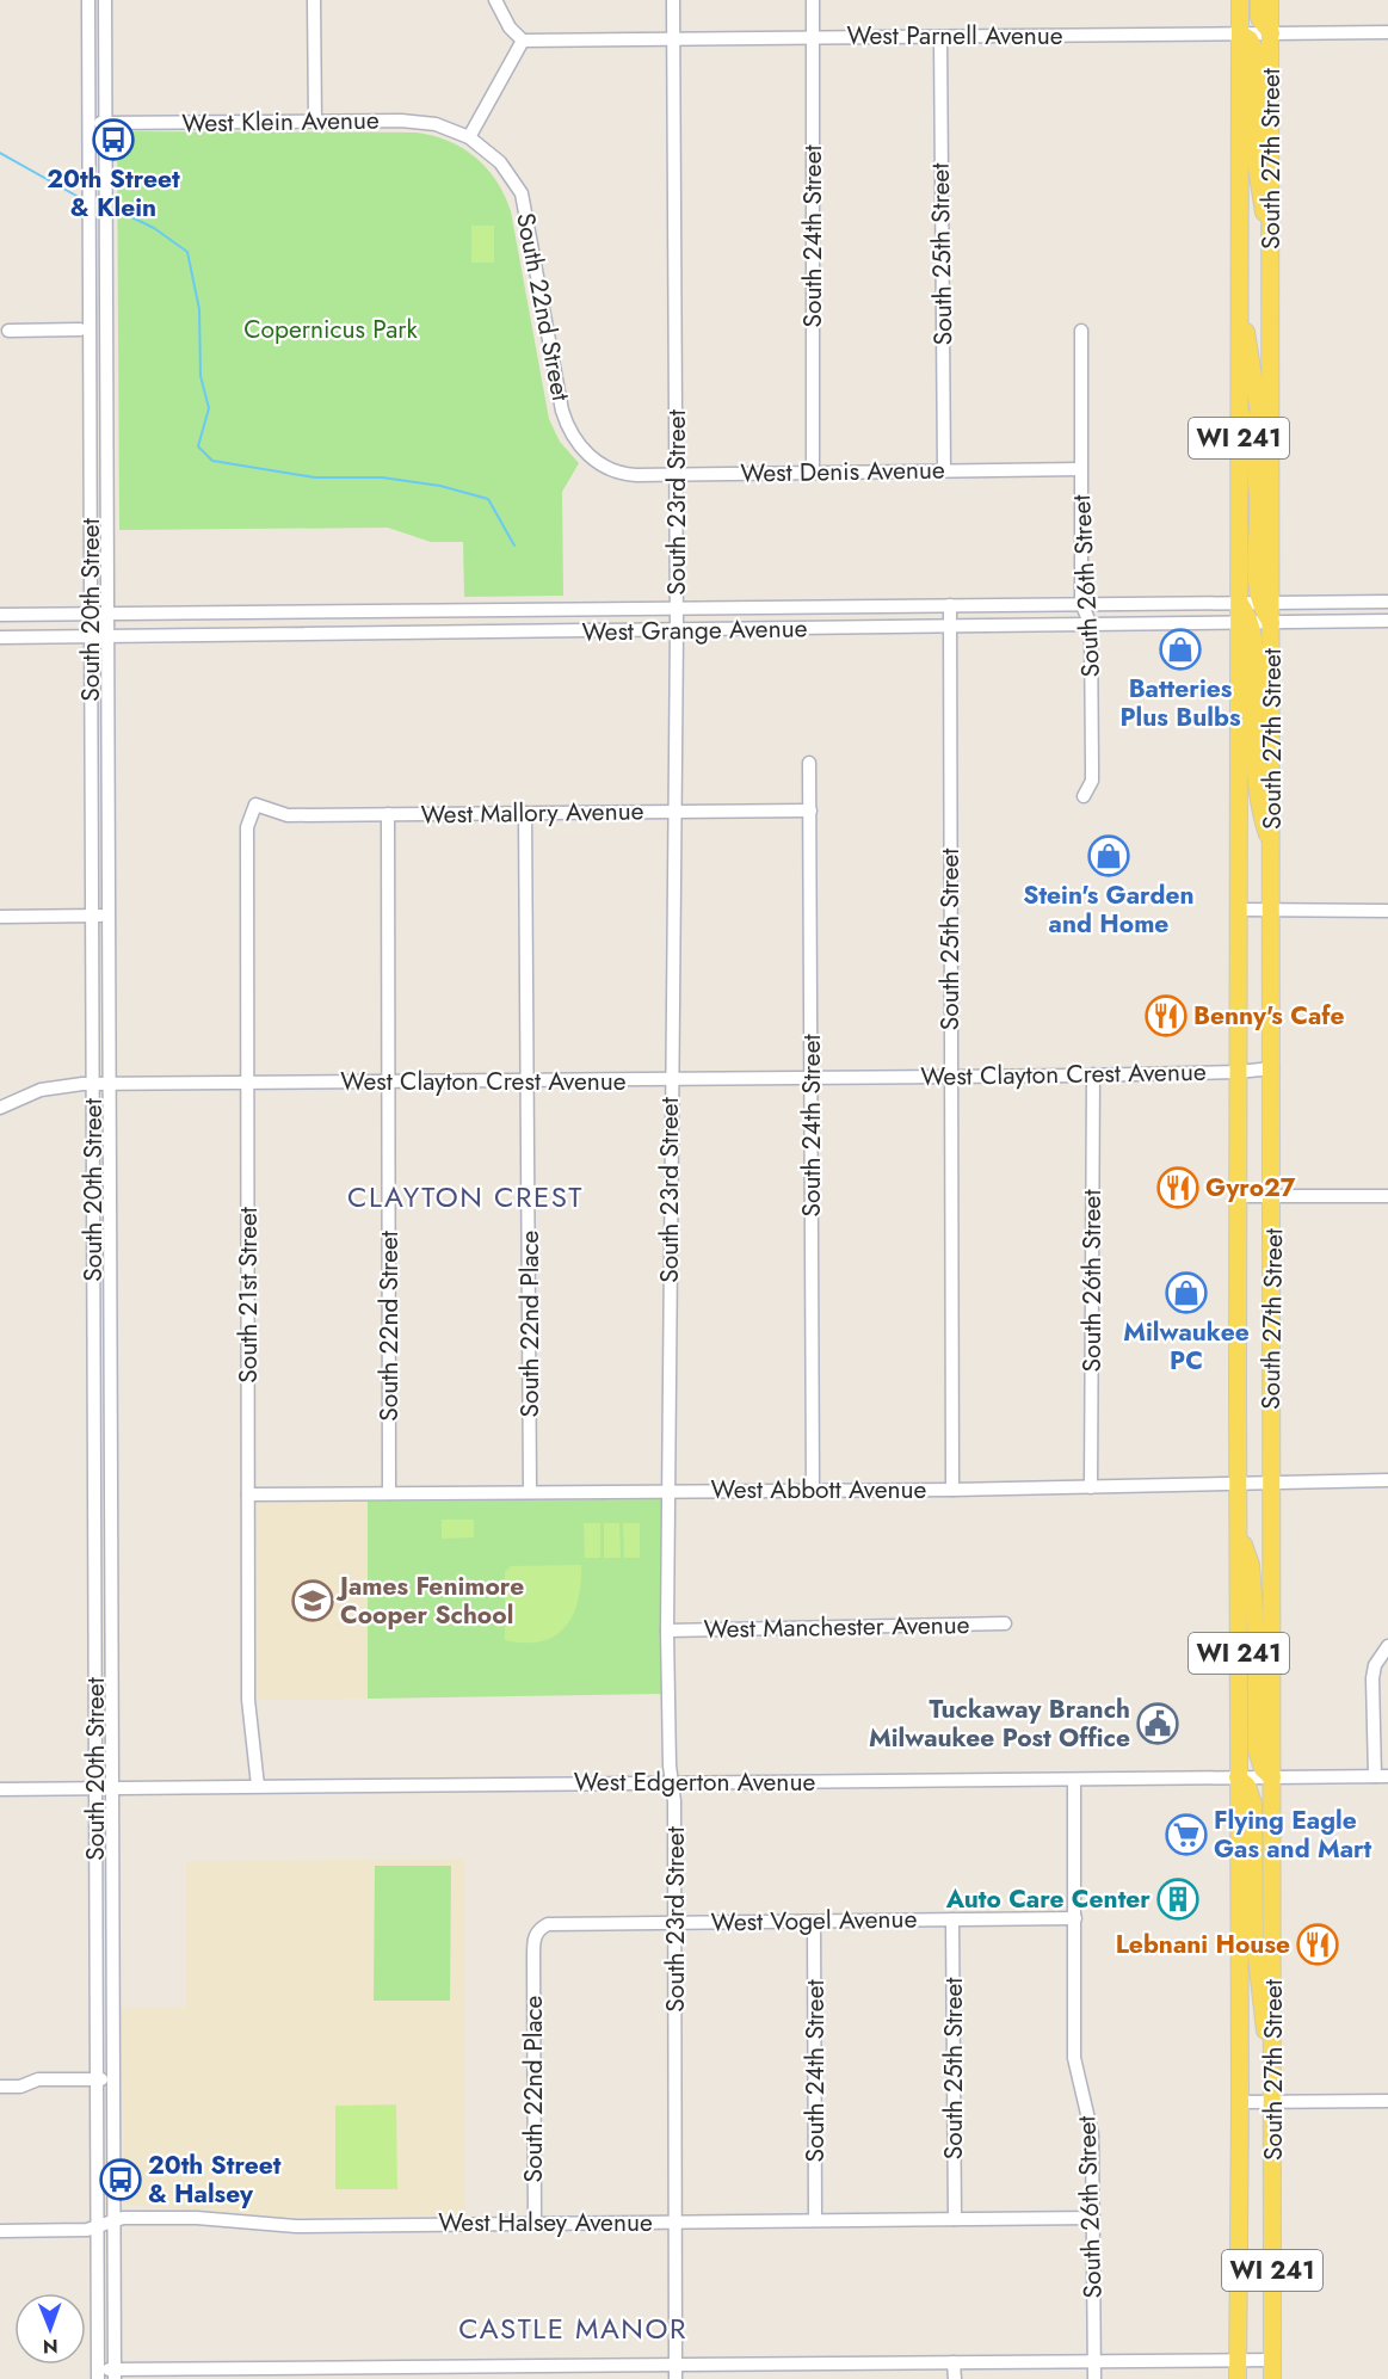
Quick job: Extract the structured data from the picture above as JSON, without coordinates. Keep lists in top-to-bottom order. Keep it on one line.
{"streets":{"main road":["South 27th Street","WI 241"],"street":["West Parnell Avenue","West Klein Avenue","South 24th Street","South 25th Street","South 22nd Street","West Denis Avenue","South 23rd Street","South 26th Street","South 20th Street","West Grange Avenue","West Mallory Avenue","West Clayton Crest Avenue","South 21st Street","South 22nd Place","West Abbott Avenue","West Manchester Avenue","West Edgerton Avenue","West Vogel Avenue","West Halsey Avenue"]},"crossings":[["West Parnell Avenue","South 27th Street"],["West Parnell Avenue","South 24th Street"],["West Parnell Avenue","South 25th Street"],["West Parnell Avenue","South 23rd Street"],["West Klein Avenue","South 22nd Street"],["West Klein Avenue","South 20th Street"],["South 27th Street","West Grange Avenue"],["South 27th Street","West Clayton Crest Avenue"],["South 27th Street","West Abbott Avenue"],["South 27th Street","West Edgerton Avenue"],["South 24th Street","West Denis Avenue"],["South 24th Street","West Mallory Avenue"],["South 24th Street","West Clayton Crest Avenue"],["South 24th Street","West Abbott Avenue"],["South 24th Street","West Vogel Avenue"],["South 24th Street","West Halsey Avenue"],["South 25th Street","West Denis Avenue"],["South 25th Street","West Grange Avenue"],["South 25th Street","West Clayton Crest Avenue"],["South 25th Street","West Abbott Avenue"],["South 25th Street","West Vogel Avenue"],["South 25th Street","West Halsey Avenue"],["South 22nd Street","West Denis Avenue"],["South 22nd Street","West Mallory Avenue"],["South 22nd Street","West Clayton Crest Avenue"],["South 22nd Street","West Abbott Avenue"],["West Denis Avenue","South 23rd Street"],["West Denis Avenue","South 26th Street"],["South 23rd Street","West Grange Avenue"],["South 23rd Street","West Mallory Avenue"],["South 23rd Street","West Clayton Crest Avenue"],["South 23rd Street","West Abbott Avenue"],["South 23rd Street","West Manchester Avenue"],["South 23rd Street","West Edgerton Avenue"],["South 23rd Street","West Vogel Avenue"],["South 23rd Street","West Halsey Avenue"],["South 26th Street","West Grange Avenue"],["South 26th Street","West Clayton Crest Avenue"],["South 26th Street","West Abbott Avenue"],["South 26th Street","West Edgerton Avenue"],["South 26th Street","West Vogel Avenue"],["South 26th Street","West Halsey Avenue"],["South 20th Street","West Grange Avenue"],["South 20th Street","West Clayton Crest Avenue"],["South 20th Street","West Edgerton Avenue"],["South 20th Street","West Halsey Avenue"],["West Mallory Avenue","South 21st Street"],["West Mallory Avenue","South 22nd Place"],["West Clayton Crest Avenue","South 21st Street"],["West Clayton Crest Avenue","South 22nd Place"],["South 21st Street","West Abbott Avenue"],["South 21st Street","West Edgerton Avenue"],["South 22nd Place","West Abbott Avenue"],["South 22nd Place","West Vogel Avenue"],["South 22nd Place","West Halsey Avenue"]],"districts":["CLAYTON CREST","CASTLE MANOR"],"parks":["Copernicus Park"],"places":{"bus stop":["20th Street & Klein","20th Street & Halsey"],"shop":["Batteries Plus Bulbs","Stein's Garden and Home","Milwaukee PC"],"restaurant":["Benny's Cafe","Gyro27","Lebnani House"],"school or university":["James Fenimore Cooper School"],"public building":["Tuckaway Branch Milwaukee Post Office"],"supermarket":["Flying Eagle Gas and Mart"],"building":["Auto Care Center"]},"north":"bottom"}
